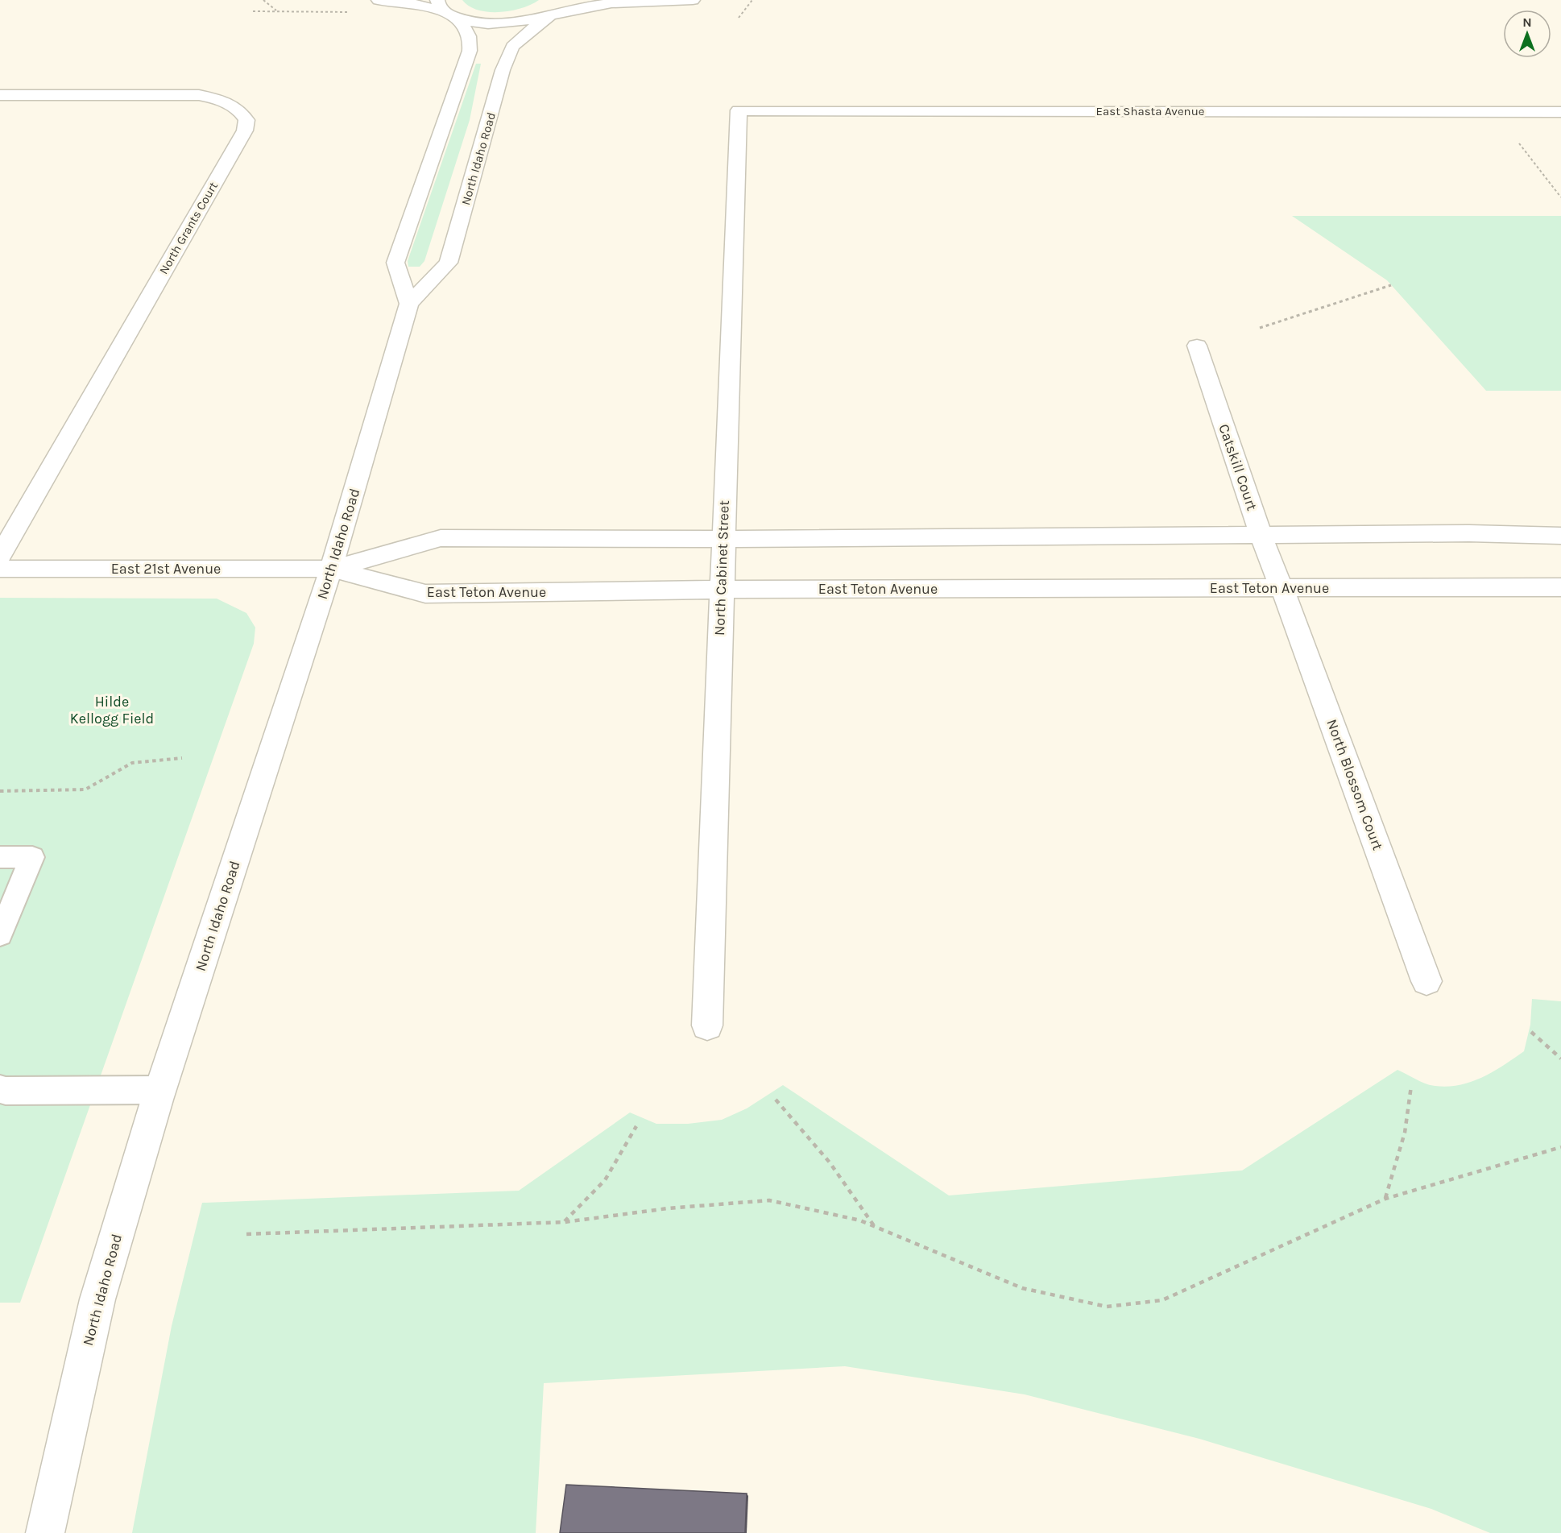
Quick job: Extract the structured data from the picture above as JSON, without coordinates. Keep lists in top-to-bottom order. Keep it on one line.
{"streets":{"street":["East Shasta Avenue","North Idaho Road","North Grants Court","Catskill Court","North Cabinet Street","East 21st Avenue","East Teton Avenue","North Blossom Court"]},"crossings":[["East Shasta Avenue","North Cabinet Street"],["North Idaho Road","East 21st Avenue"],["North Idaho Road","East Teton Avenue"],["Catskill Court","East Teton Avenue"],["Catskill Court","North Blossom Court"],["North Cabinet Street","East Teton Avenue"],["East 21st Avenue","East Teton Avenue"],["East Teton Avenue","North Blossom Court"]],"parks":["Hilde Kellogg Field"],"north":"top"}
